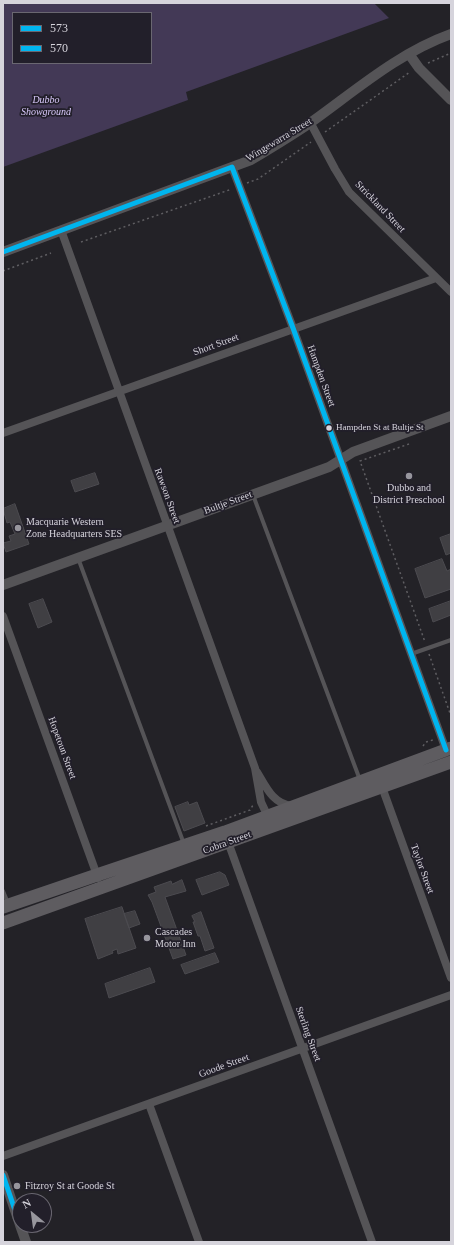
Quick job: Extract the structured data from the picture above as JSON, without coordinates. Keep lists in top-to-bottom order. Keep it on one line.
{"streets":{"highway":["Cobra Street"],"street":["Wingewarra Street","Strickland Street","Short Street","Hampden Street","Rawson Street","Bultje Street","Hopetoun Street","Taylor Street","Sterling Street","Goode Street"]},"crossings":[["Wingewarra Street","Strickland Street"],["Wingewarra Street","Hampden Street"],["Wingewarra Street","Rawson Street"],["Strickland Street","Short Street"],["Short Street","Hampden Street"],["Short Street","Rawson Street"],["Hampden Street","Bultje Street"],["Hampden Street","Cobra Street"],["Rawson Street","Bultje Street"],["Rawson Street","Cobra Street"],["Hopetoun Street","Cobra Street"],["Cobra Street","Taylor Street"],["Cobra Street","Sterling Street"],["Sterling Street","Goode Street"]],"parks":["Dubbo Showground"],"places":["Hampden St at Bultje St","Dubbo and District Preschool","Macquarie Western Zone Headquarters SES","Cascades Motor Inn","Fitzroy St at Goode St"],"lines":["transit line 573","transit line 570"],"legend":["573","570"],"north":"top left"}
